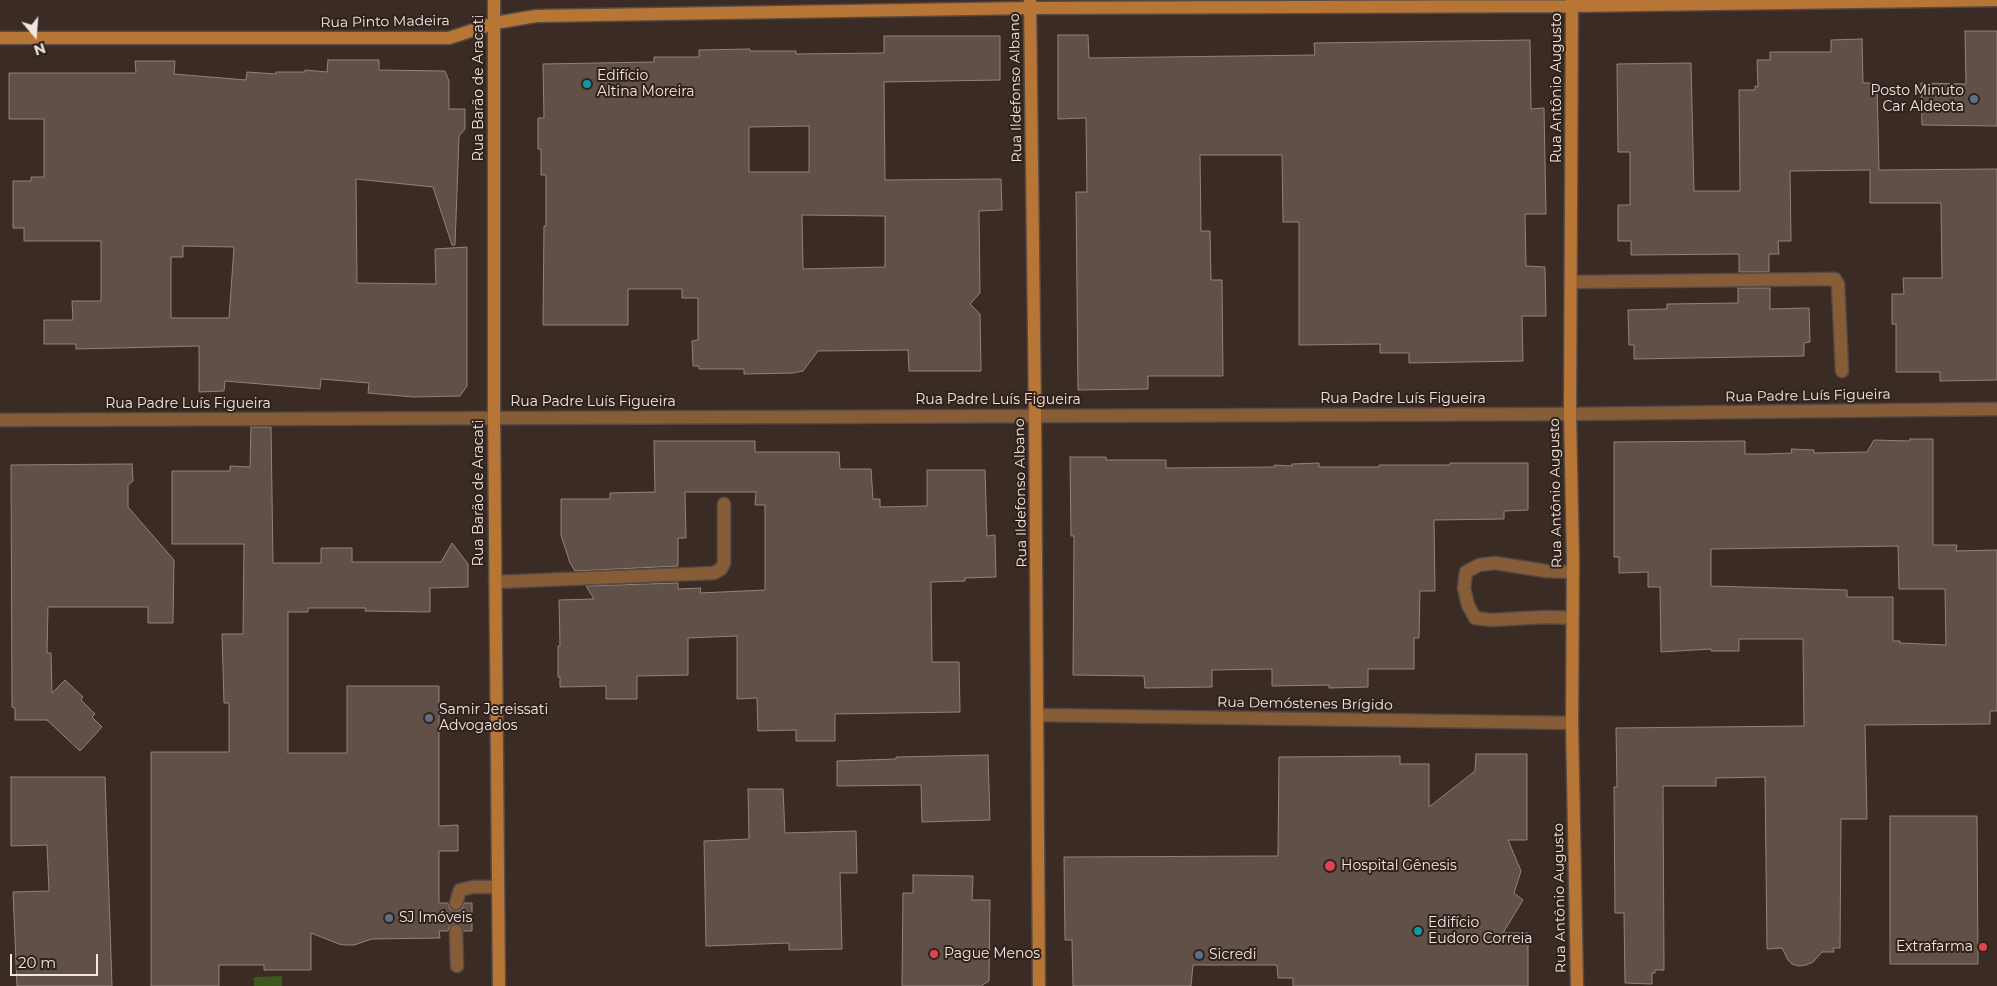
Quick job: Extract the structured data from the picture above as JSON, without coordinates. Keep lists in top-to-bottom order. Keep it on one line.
{"streets":{"street":["Rua Pinto Madeira","Rua Barão de Aracati","Rua Ildefonso Albano","Rua Antônio Augusto","Rua Padre Luís Figueira","Rua Demóstenes Brígido"]},"crossings":[["Rua Pinto Madeira","Rua Barão de Aracati"],["Rua Pinto Madeira","Rua Ildefonso Albano"],["Rua Pinto Madeira","Rua Antônio Augusto"],["Rua Barão de Aracati","Rua Padre Luís Figueira"],["Rua Ildefonso Albano","Rua Padre Luís Figueira"],["Rua Ildefonso Albano","Rua Demóstenes Brígido"],["Rua Antônio Augusto","Rua Padre Luís Figueira"],["Rua Antônio Augusto","Rua Demóstenes Brígido"]],"places":["Edifício Altina Moreira","Posto Minuto Car Aldeota","Samir Jereissati Advogados","Hospital Gênesis","SJ Imóveis","Edifício Eudoro Correia","Extrafarma","Pague Menos","Sicredi"],"scale_bar":"20 m","north":"bottom"}
